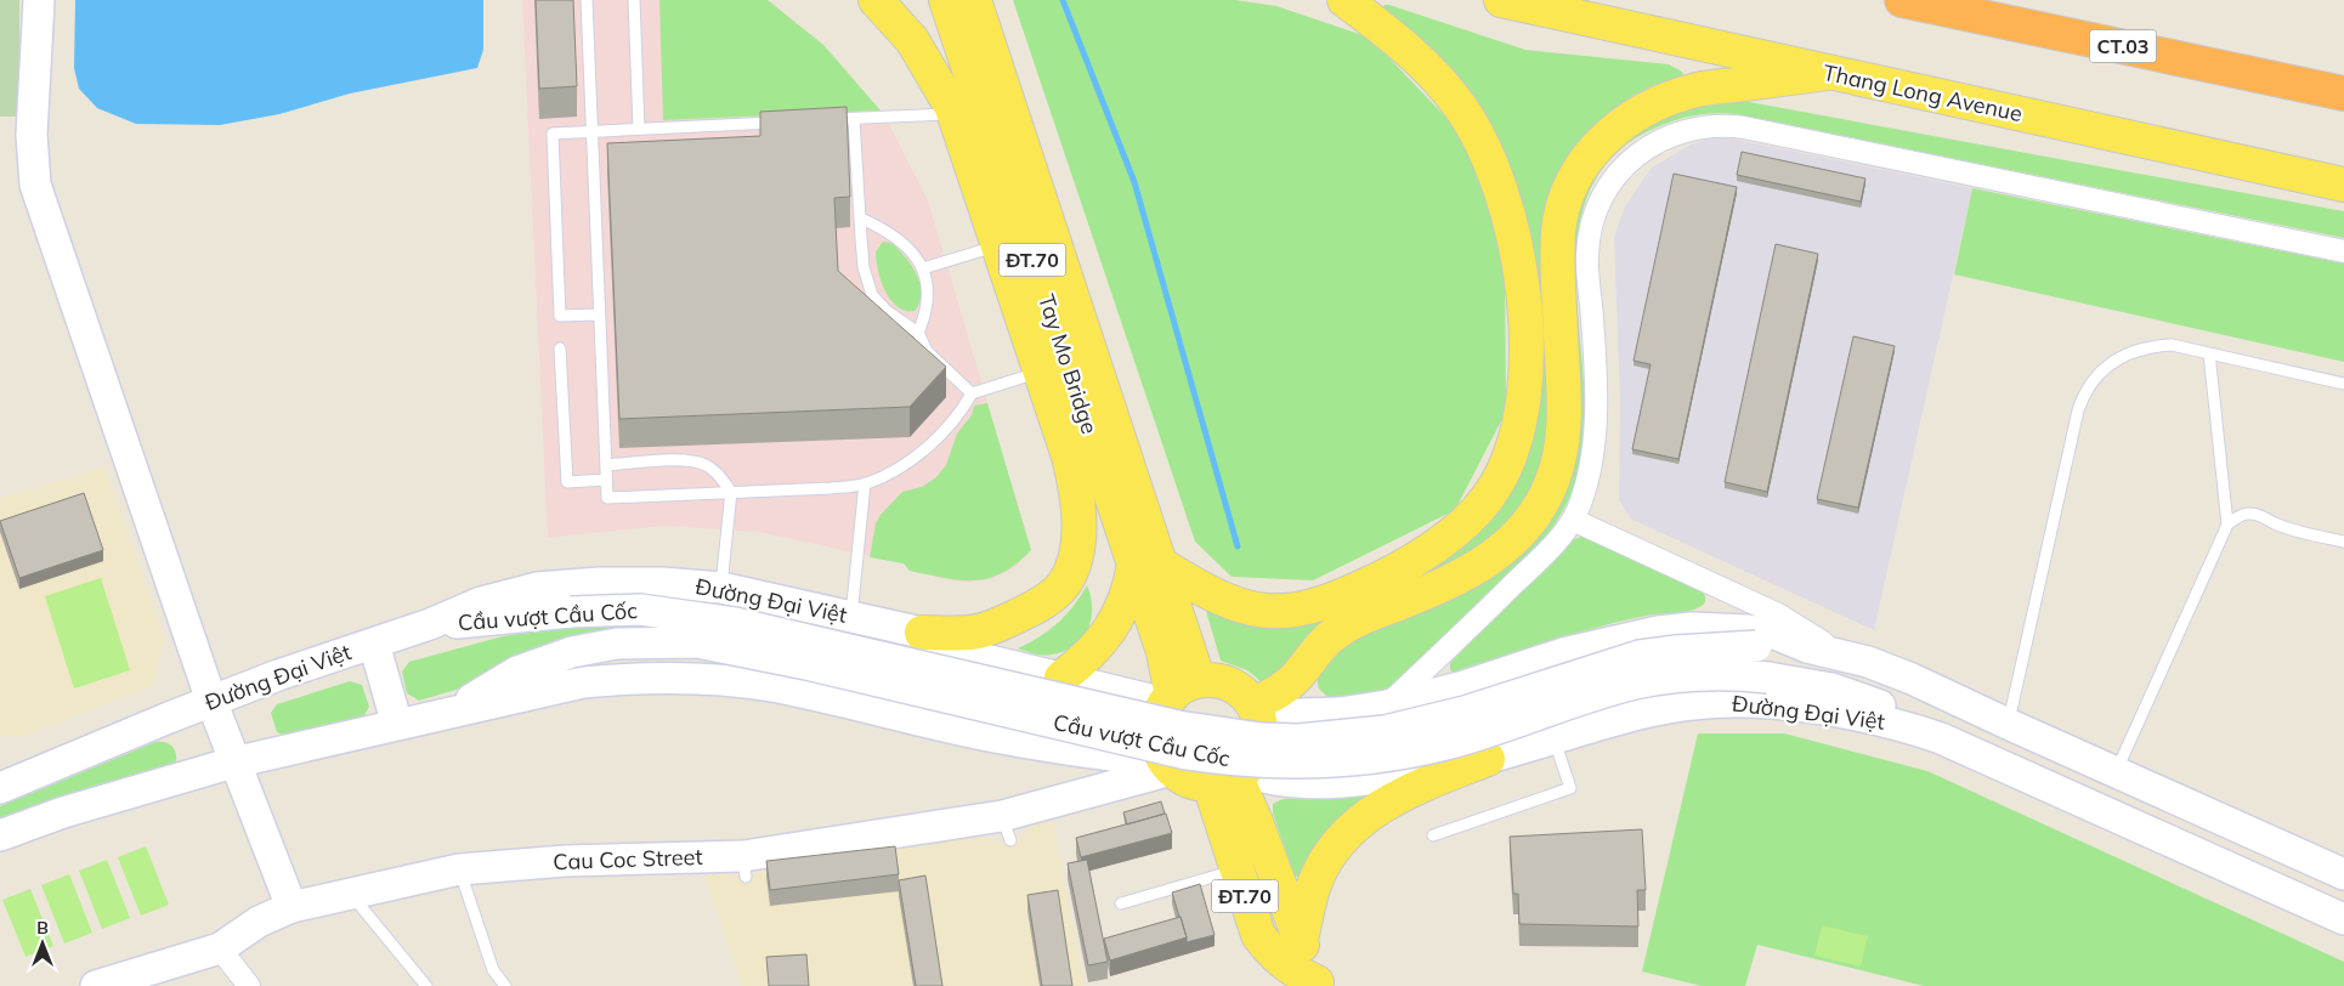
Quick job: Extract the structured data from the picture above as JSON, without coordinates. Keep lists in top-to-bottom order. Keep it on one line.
{"streets":{"highway":["CT.03"],"main road":["Thang Long Avenue","ĐT.70","Tay Mo Bridge"],"street":["Đường Đại Việt","Cầu vượt Cầu Cốc","Cau Coc Street"]},"crossings":[["ĐT.70","Tay Mo Bridge"],["ĐT.70","Đường Đại Việt"],["ĐT.70","Cau Coc Street"],["Đường Đại Việt","Cầu vượt Cầu Cốc"],["Đường Đại Việt","Cau Coc Street"]],"north":"top"}
